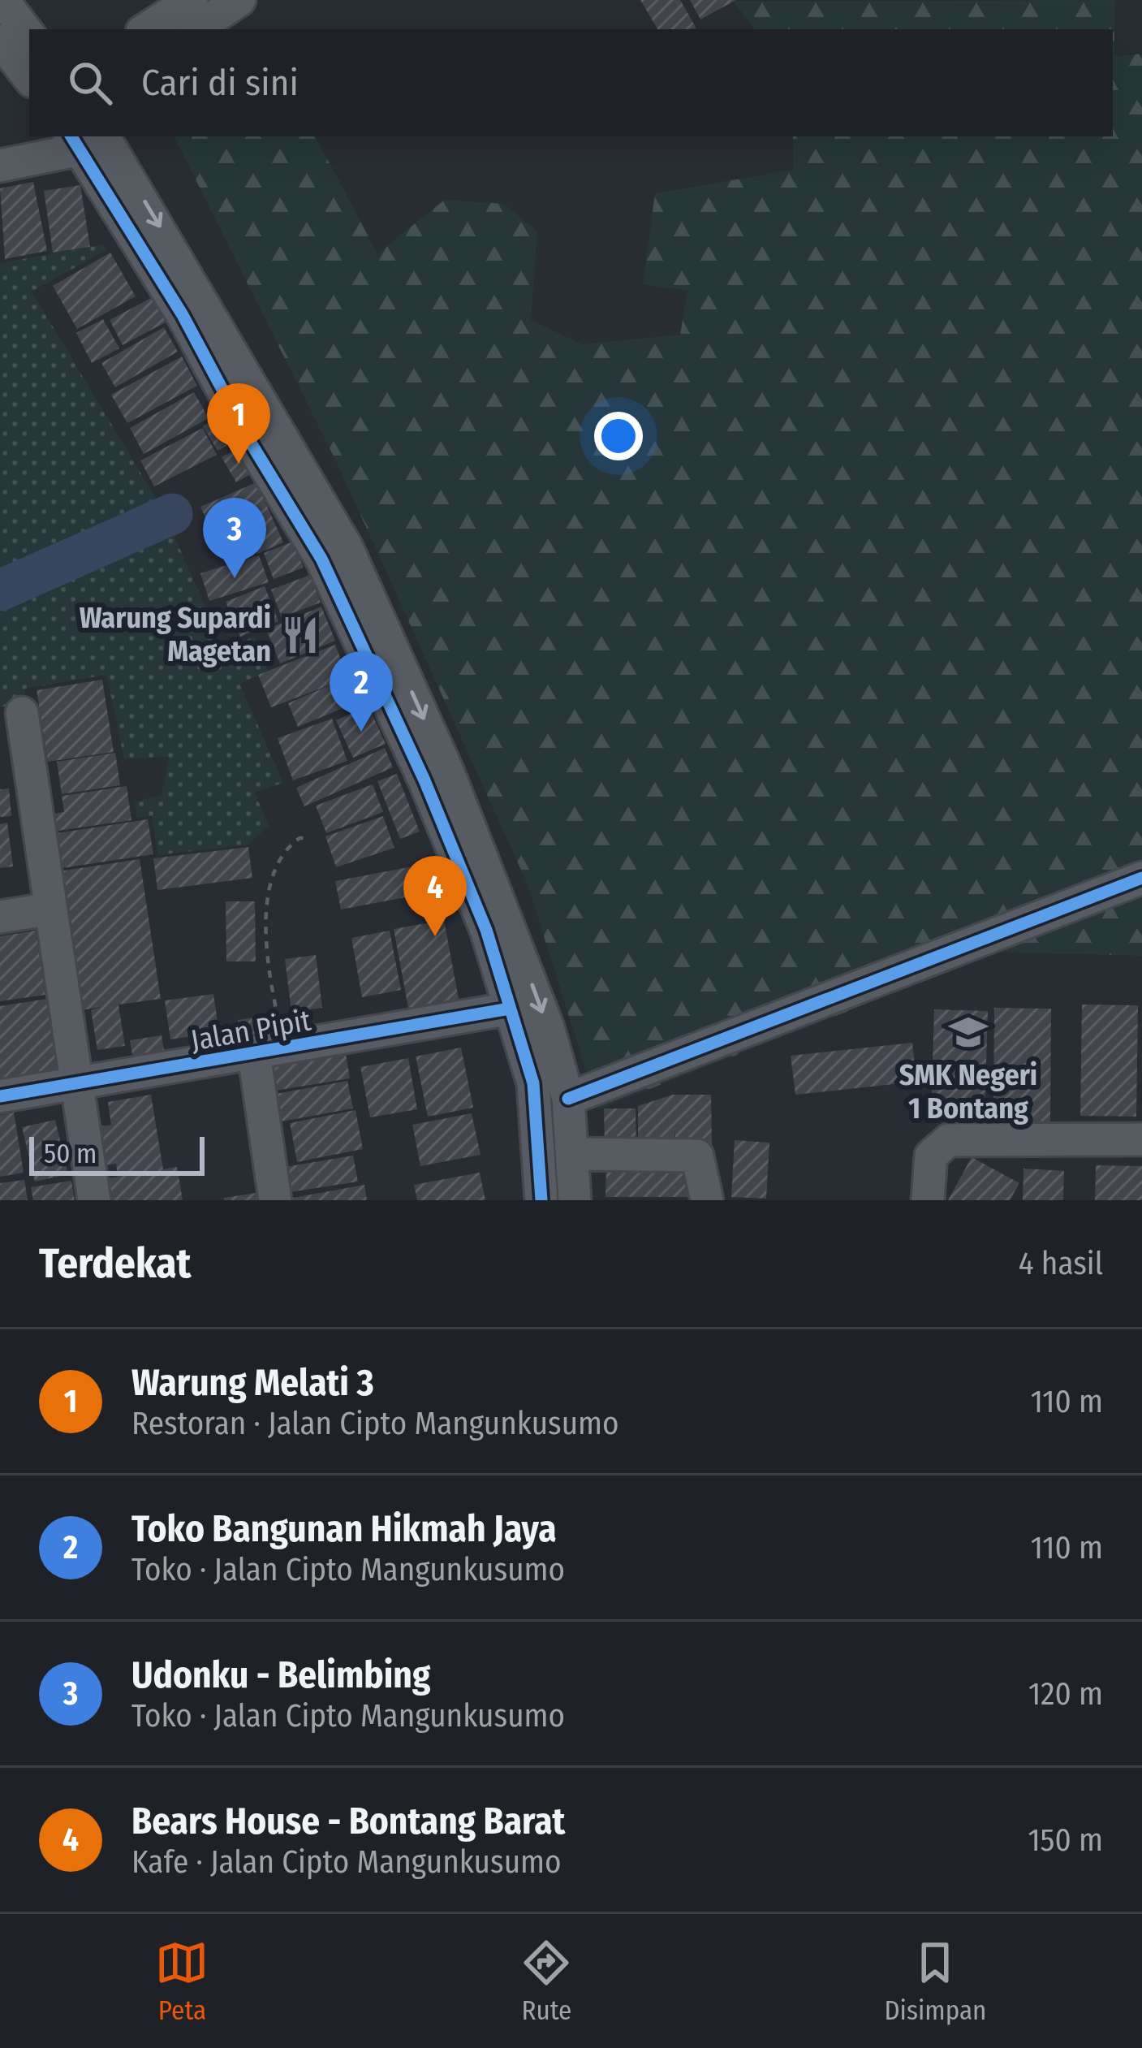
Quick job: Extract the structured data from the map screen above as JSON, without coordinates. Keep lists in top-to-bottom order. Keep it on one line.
{"streets":{"street":["Jalan Pipit"]},"places":{"restaurant":["Warung Supardi Magetan"],"school or university":["SMK Negeri 1 Bontang"]},"scale_bar":"50 m","page":{"search":"Cari di sini","pins":["1","3","2","4"],"scale":"50 m","heading":["Terdekat","4 hasil"],"list":[{"mark":"1","name":"Warung Melati 3","note":"Restoran · Jalan Cipto Mangunkusumo","value":"110 m"},{"mark":"2","name":"Toko Bangunan Hikmah Jaya","note":"Toko · Jalan Cipto Mangunkusumo","value":"110 m"},{"mark":"3","name":"Udonku - Belimbing","note":"Toko · Jalan Cipto Mangunkusumo","value":"120 m"},{"mark":"4","name":"Bears House - Bontang Barat","note":"Kafe · Jalan Cipto Mangunkusumo","value":"150 m"}],"nav":["Peta","Rute","Disimpan"]}}
